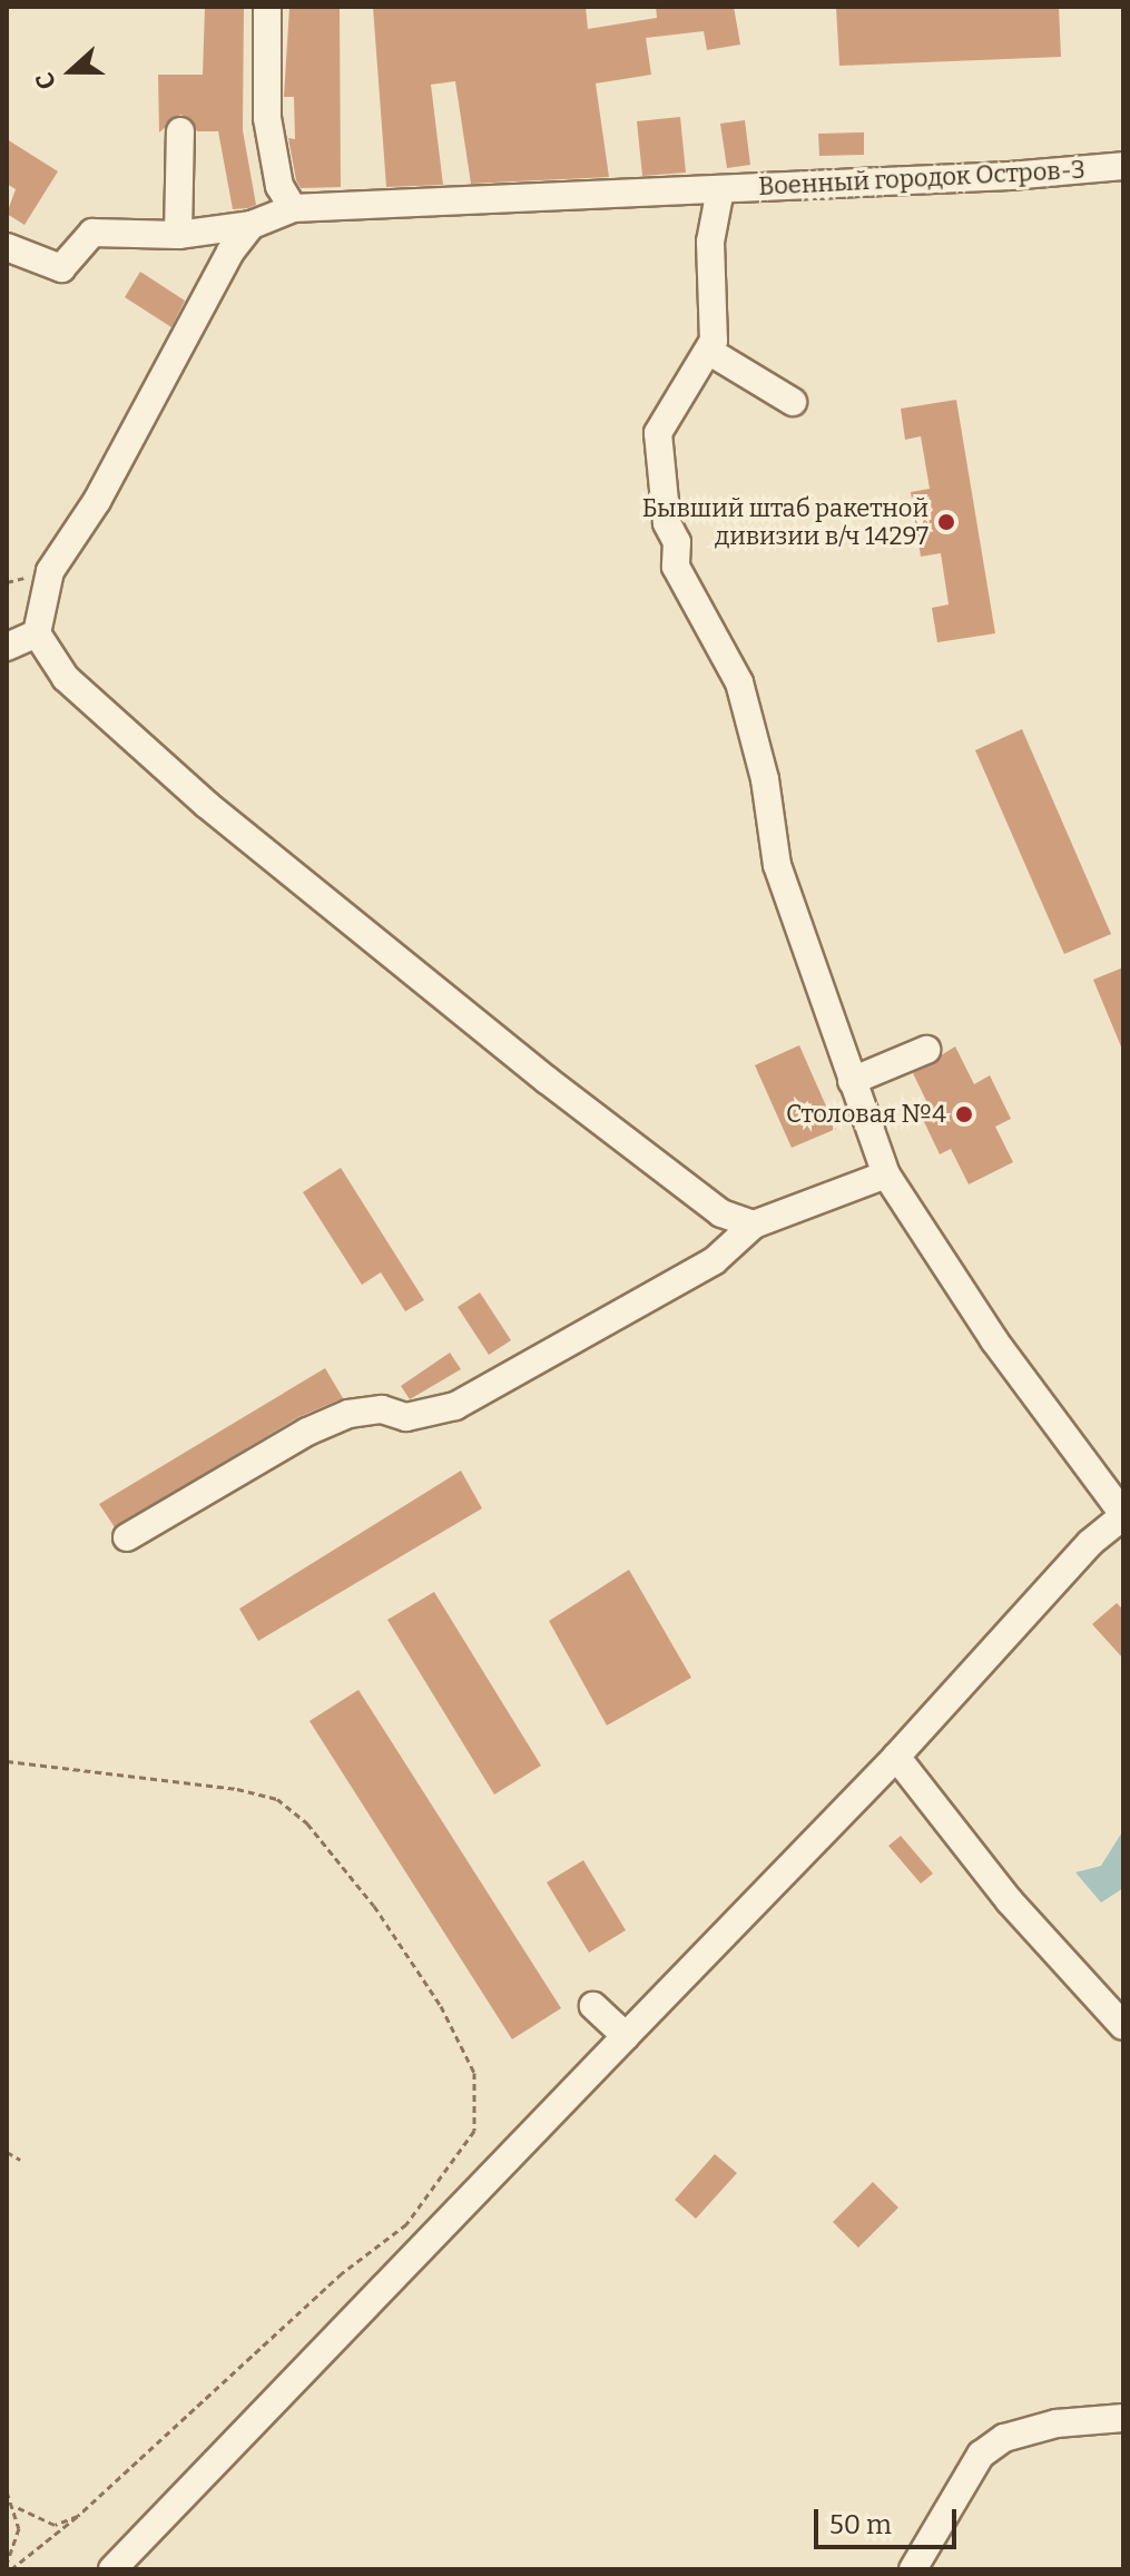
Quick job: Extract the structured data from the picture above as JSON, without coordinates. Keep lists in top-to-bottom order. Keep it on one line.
{"streets":{"street":["Военный городок Остров-3"]},"places":["Бывший штаб ракетной дивизии в/ч 14297","Столовая №4"],"scale_bar":"50 m","north":"left"}
